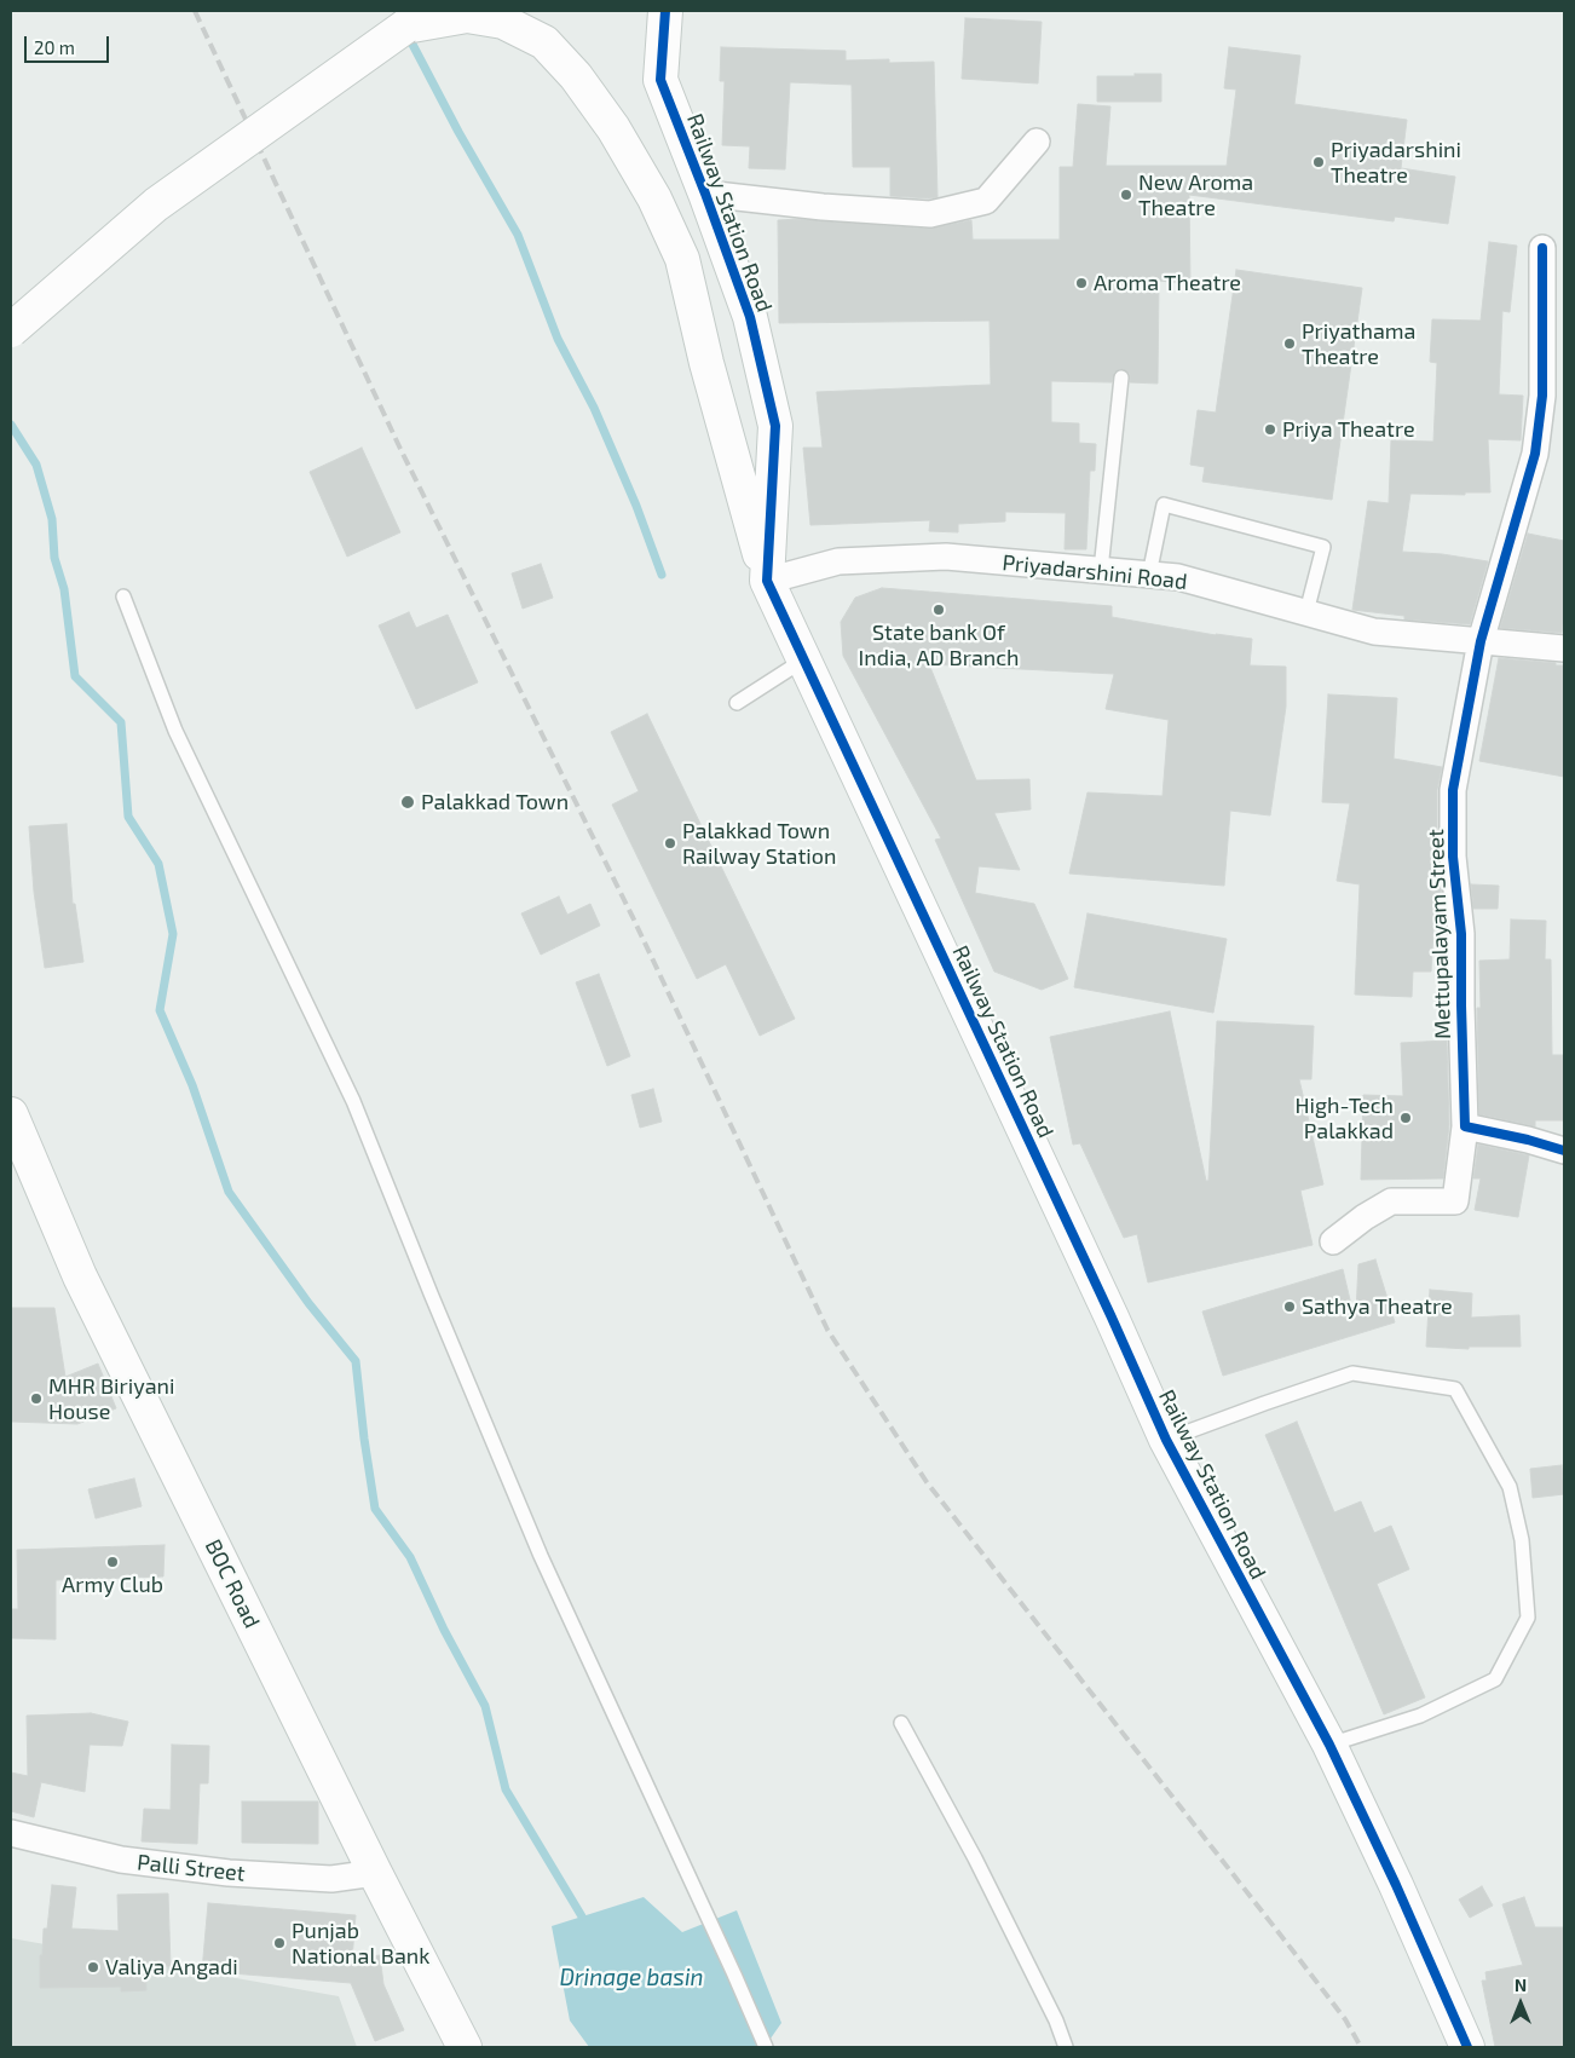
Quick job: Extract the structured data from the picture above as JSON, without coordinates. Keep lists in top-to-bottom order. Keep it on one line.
{"streets":{"main road":["Railway Station Road","BOC Road"],"street":["Priyadarshini Road","Mettupalayam Street","Palli Street"]},"crossings":[["Railway Station Road","Priyadarshini Road"],["Priyadarshini Road","Mettupalayam Street"],["BOC Road","Palli Street"]],"water":["Drinage basin"],"places":["Priyadarshini Theatre","New Aroma Theatre","Aroma Theatre","Priyathama Theatre","Priya Theatre","State bank Of India, AD Branch","Palakkad Town","Palakkad Town Railway Station","High-Tech Palakkad","Sathya Theatre","MHR Biriyani House","Army Club","Punjab National Bank","Valiya Angadi"],"scale_bar":"20 m","north":"top"}
